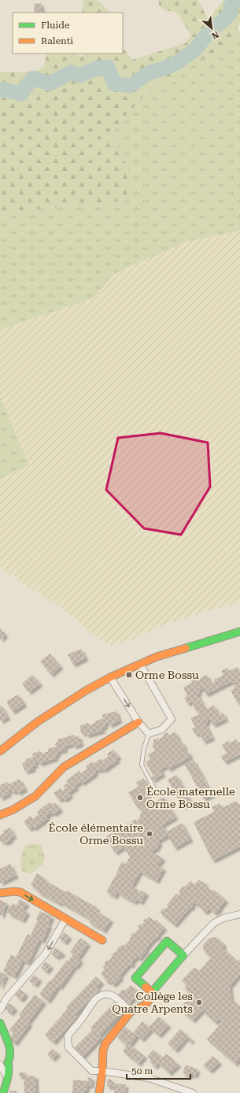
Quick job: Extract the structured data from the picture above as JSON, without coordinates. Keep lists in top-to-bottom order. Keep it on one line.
{"places":{"transit":["Orme Bossu"],"other":["École maternelle Orme Bossu","École élémentaire Orme Bossu","Collège les Quatre Arpents"]},"legend":["Fluide","Ralenti"],"scale_bar":"50 m","north":"bottom right"}
